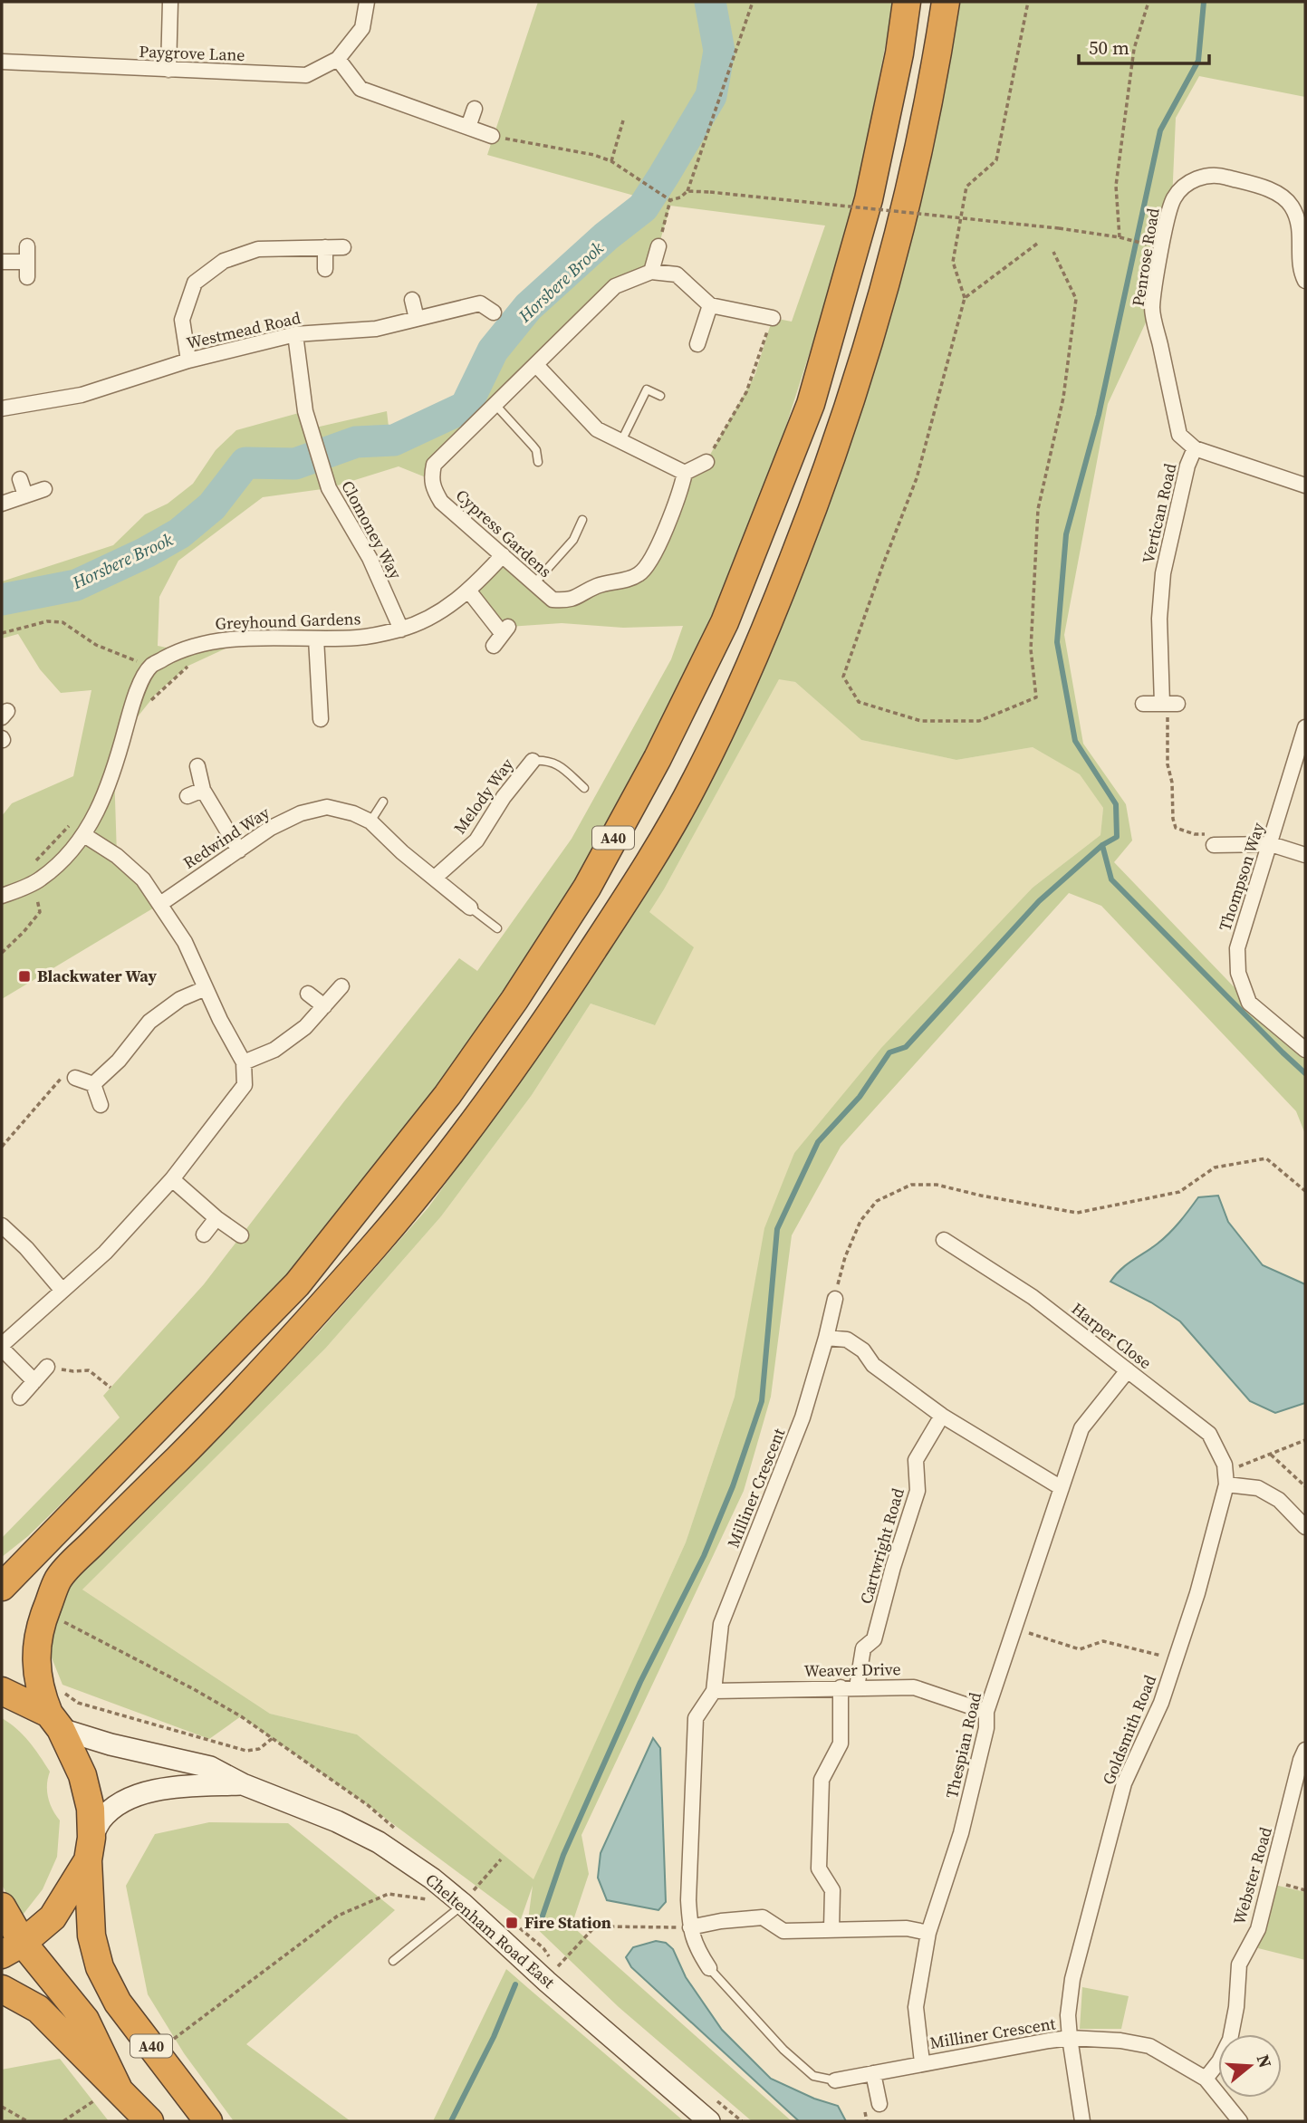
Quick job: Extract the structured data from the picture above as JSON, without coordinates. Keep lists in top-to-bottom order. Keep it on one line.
{"streets":{"highway":["A40"],"main road":["Cheltenham Road East"],"street":["Paygrove Lane","Penrose Road","Westmead Road","Vertican Road","Clomoney Way","Cypress Gardens","Greyhound Gardens","Melody Way","Redwind Way","Thompson Way","Harper Close","Milliner Crescent","Cartwright Road","Weaver Drive","Goldsmith Road","Thespian Road","Webster Road"]},"crossings":[["Penrose Road","Vertican Road"],["Westmead Road","Clomoney Way"],["Clomoney Way","Greyhound Gardens"],["Cypress Gardens","Greyhound Gardens"],["Melody Way","Redwind Way"],["A40","Cheltenham Road East"],["Harper Close","Goldsmith Road"],["Harper Close","Thespian Road"],["Milliner Crescent","Weaver Drive"],["Milliner Crescent","Goldsmith Road"],["Milliner Crescent","Thespian Road"],["Milliner Crescent","Webster Road"],["Cartwright Road","Weaver Drive"],["Weaver Drive","Thespian Road"]],"water":["Horsbere Brook"],"places":{"transit":["Blackwater Way","Fire Station"]},"scale_bar":"50 m","north":"right"}
